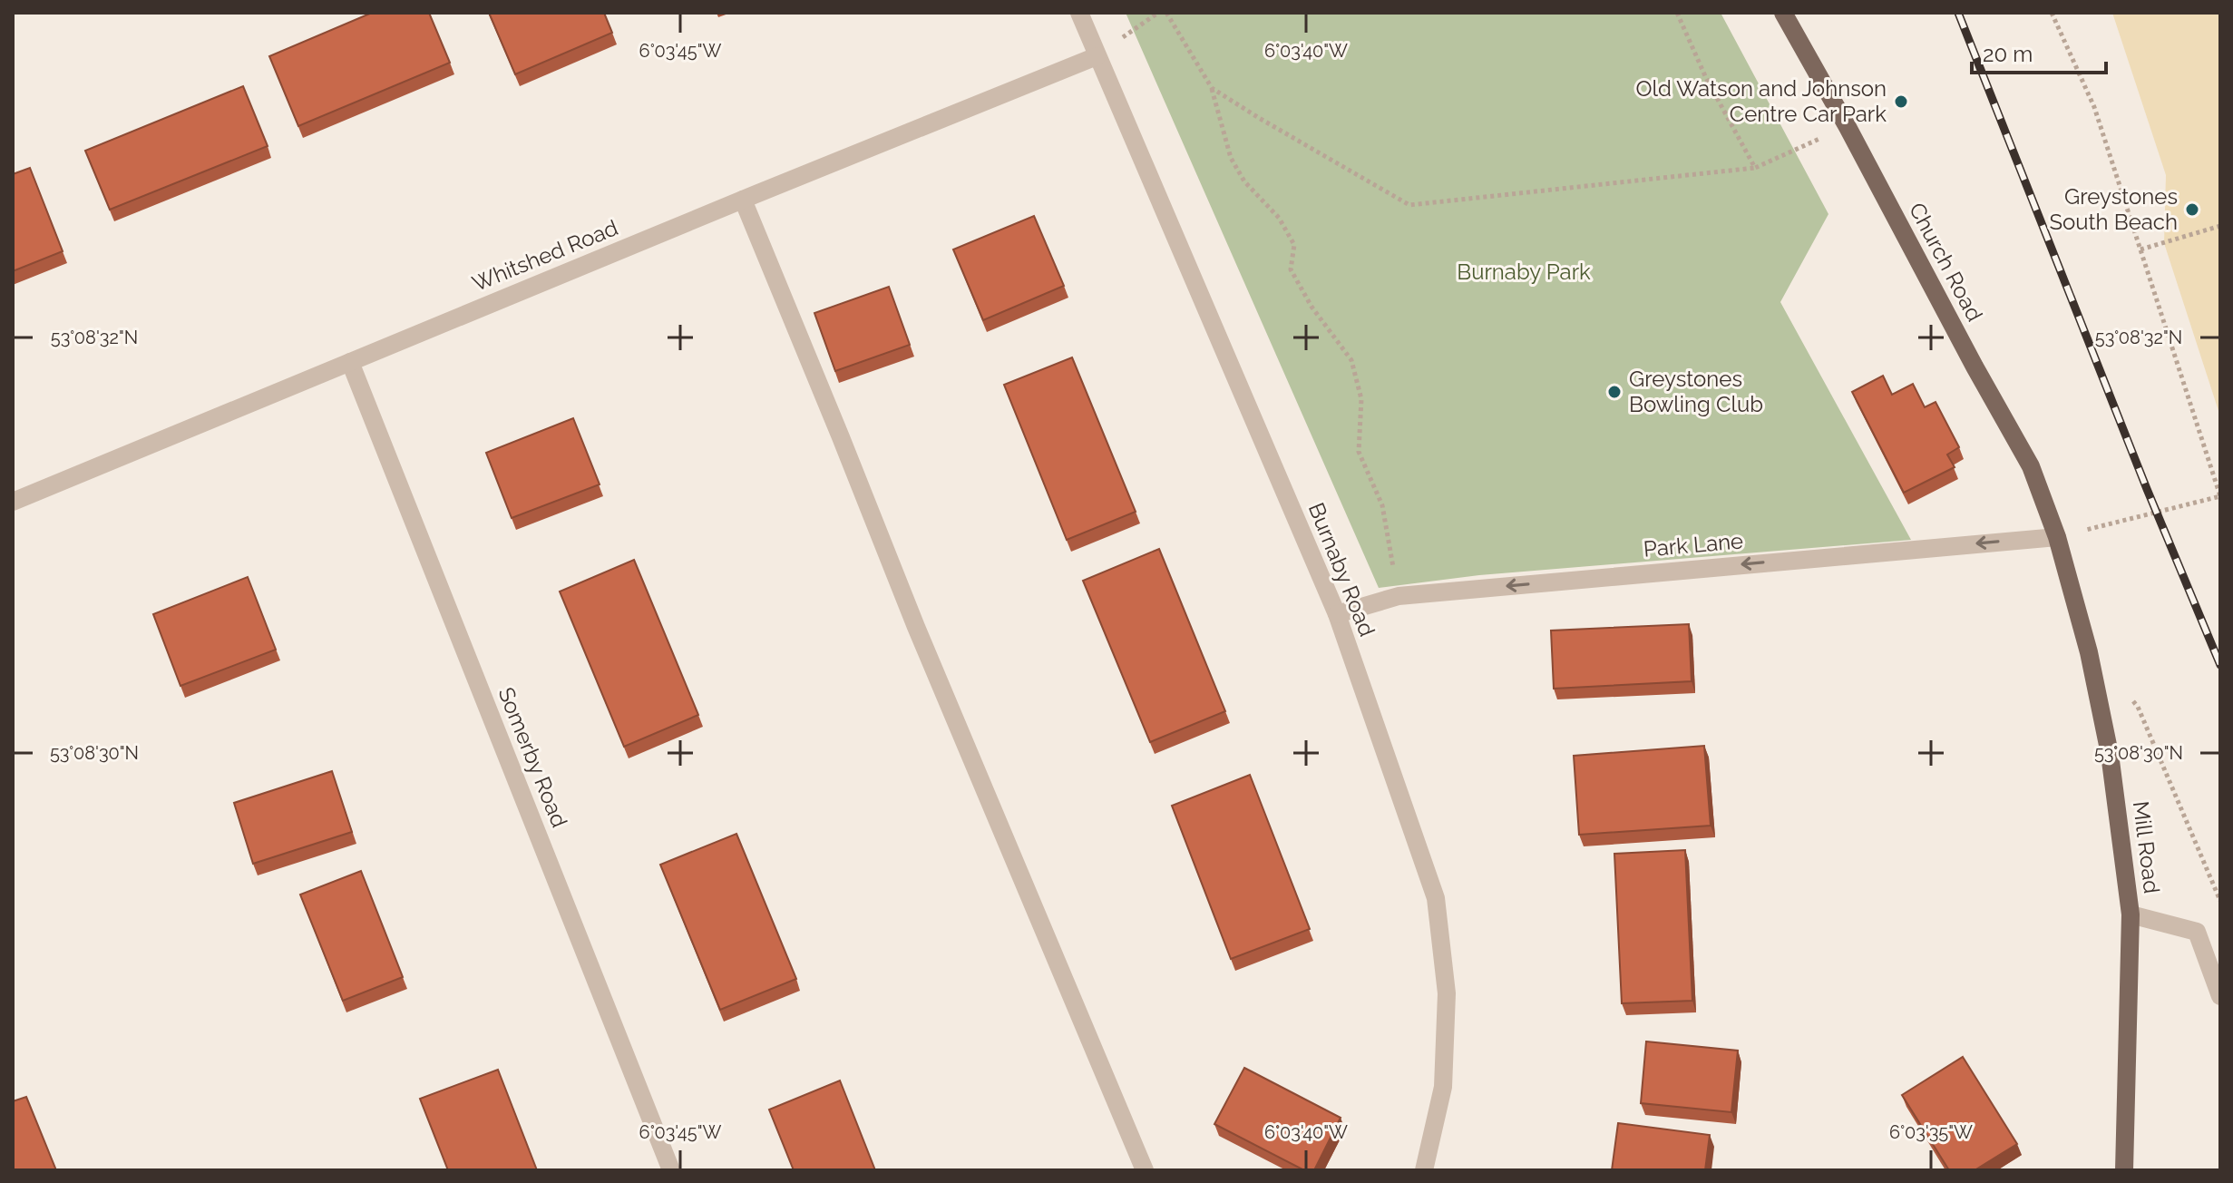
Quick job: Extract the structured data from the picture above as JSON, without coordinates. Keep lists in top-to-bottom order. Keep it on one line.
{"streets":{"main road":["Church Road","Mill Road"],"street":["Whitshed Road","Park Lane","Burnaby Road","Somerby Road"]},"crossings":[["Whitshed Road","Burnaby Road"],["Whitshed Road","Somerby Road"],["Church Road","Park Lane"],["Church Road","Mill Road"],["Park Lane","Burnaby Road"],["Park Lane","Mill Road"]],"one_way":["Park Lane"],"parks":["Burnaby Park"],"places":["Old Watson and Johnson Centre Car Park","Greystones South Beach","Greystones Bowling Club"],"scale_bar":"20 m","coordinates":["6°03'45\"W","6°03'40\"W","53°08'32\"N","53°08'30\"N","6°03'35\"W"]}
